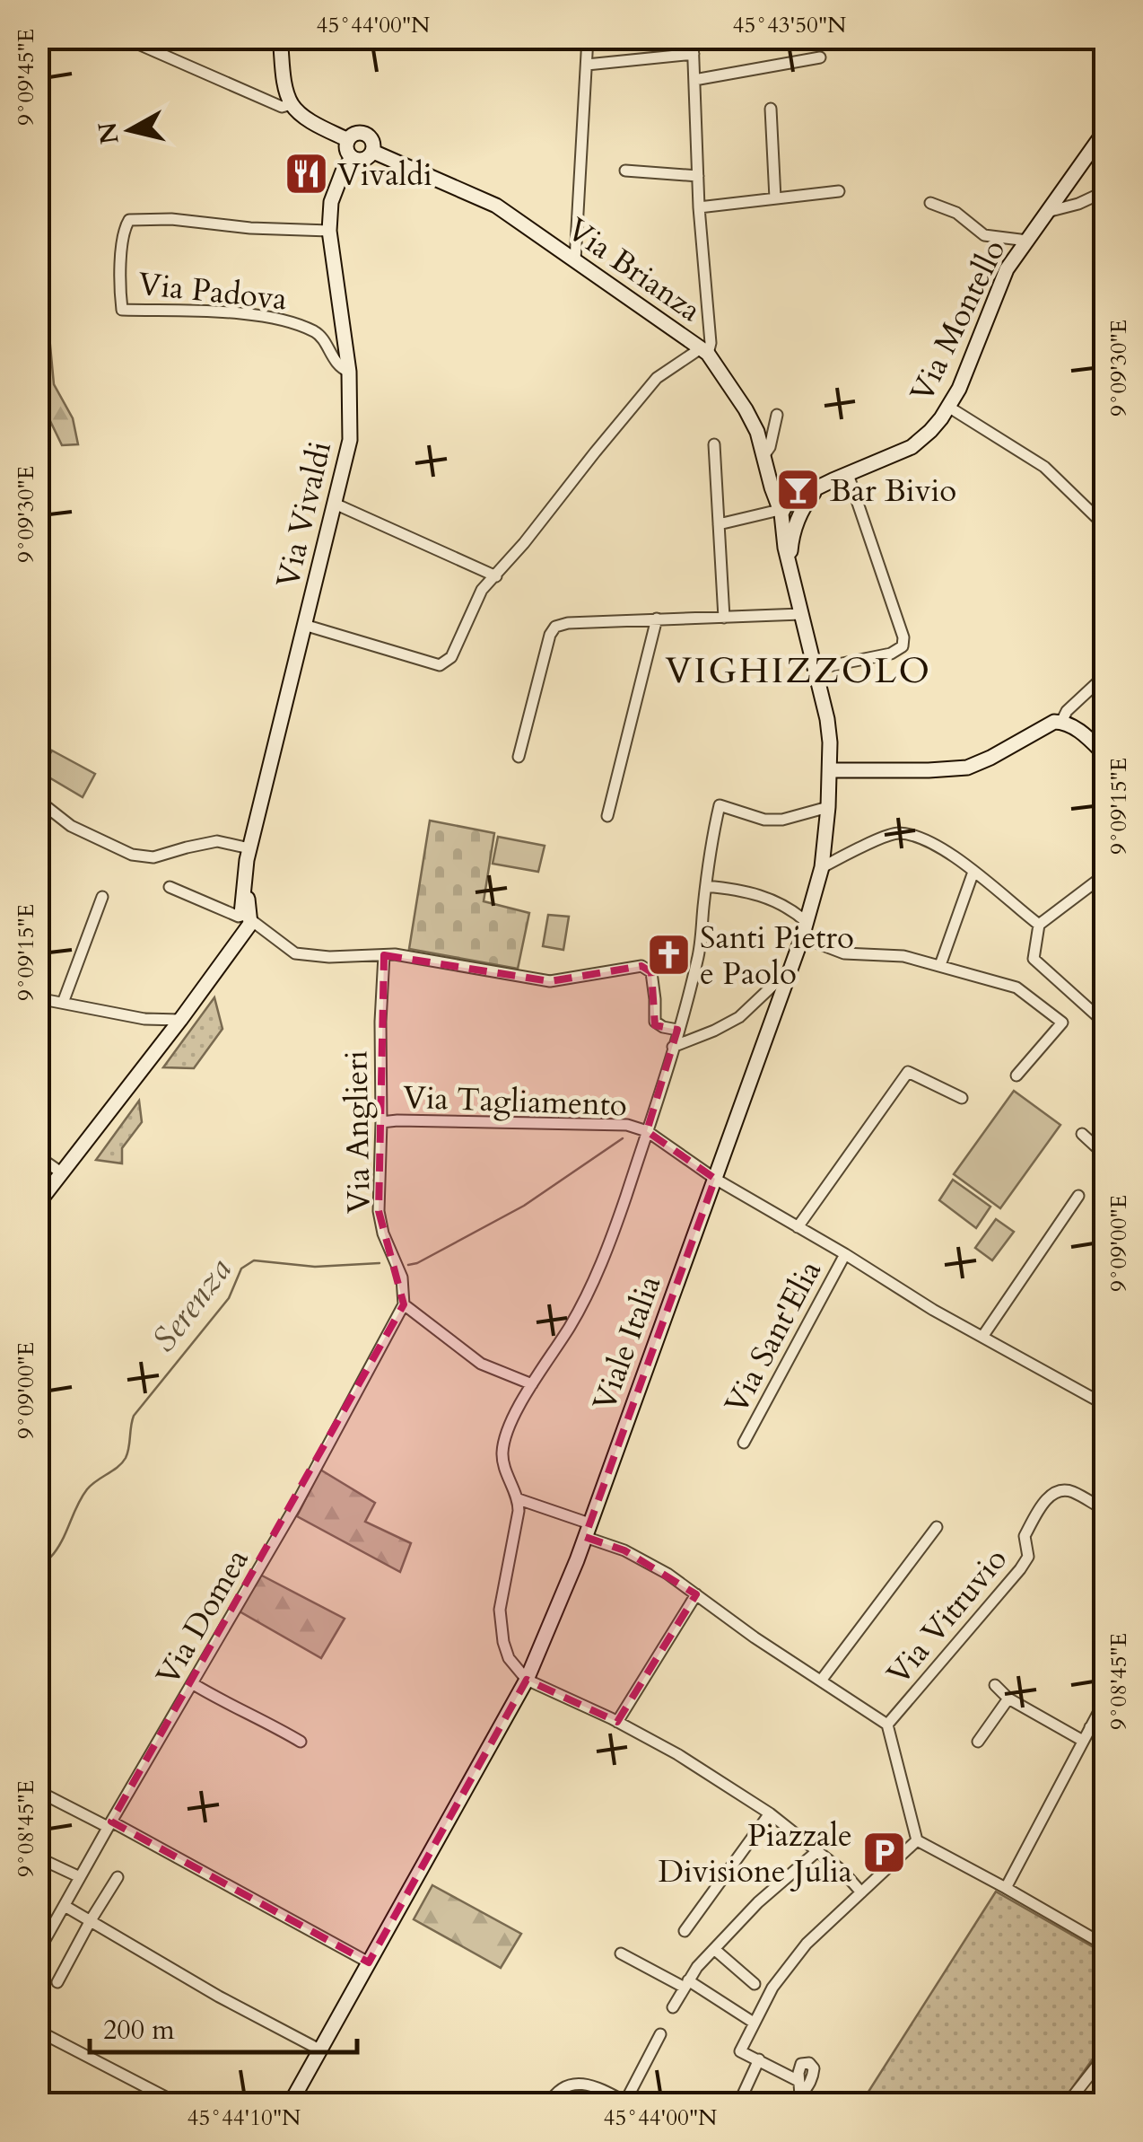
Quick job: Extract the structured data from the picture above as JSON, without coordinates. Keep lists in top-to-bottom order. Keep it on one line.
{"streets":{"street":["Via Brianza","Via Padova","Via Montello","Via Vivaldi","Via Tagliamento","Via Anglieri","Via Sant'Elia","Viale Italia","Via Vitruvio","Via Domea"]},"crossings":[["Via Brianza","Via Montello"],["Via Brianza","Via Vivaldi"],["Via Padova","Via Vivaldi"],["Via Tagliamento","Via Anglieri"],["Via Anglieri","Via Domea"]],"districts":["VIGHIZZOLO"],"water":["Serenza"],"places":{"restaurant":["Vivaldi"],"bar":["Bar Bivio"],"church":["Santi Pietro e Paolo"],"parking":["Piazzale Divisione Julia"]},"scale_bar":"200 m","north":"left","coordinates":["45°44'00\"N","45°43'50\"N","9°09'45\"E","9°09'30\"E","9°09'15\"E","9°09'00\"E","9°08'45\"E","45°44'10\"N"]}
